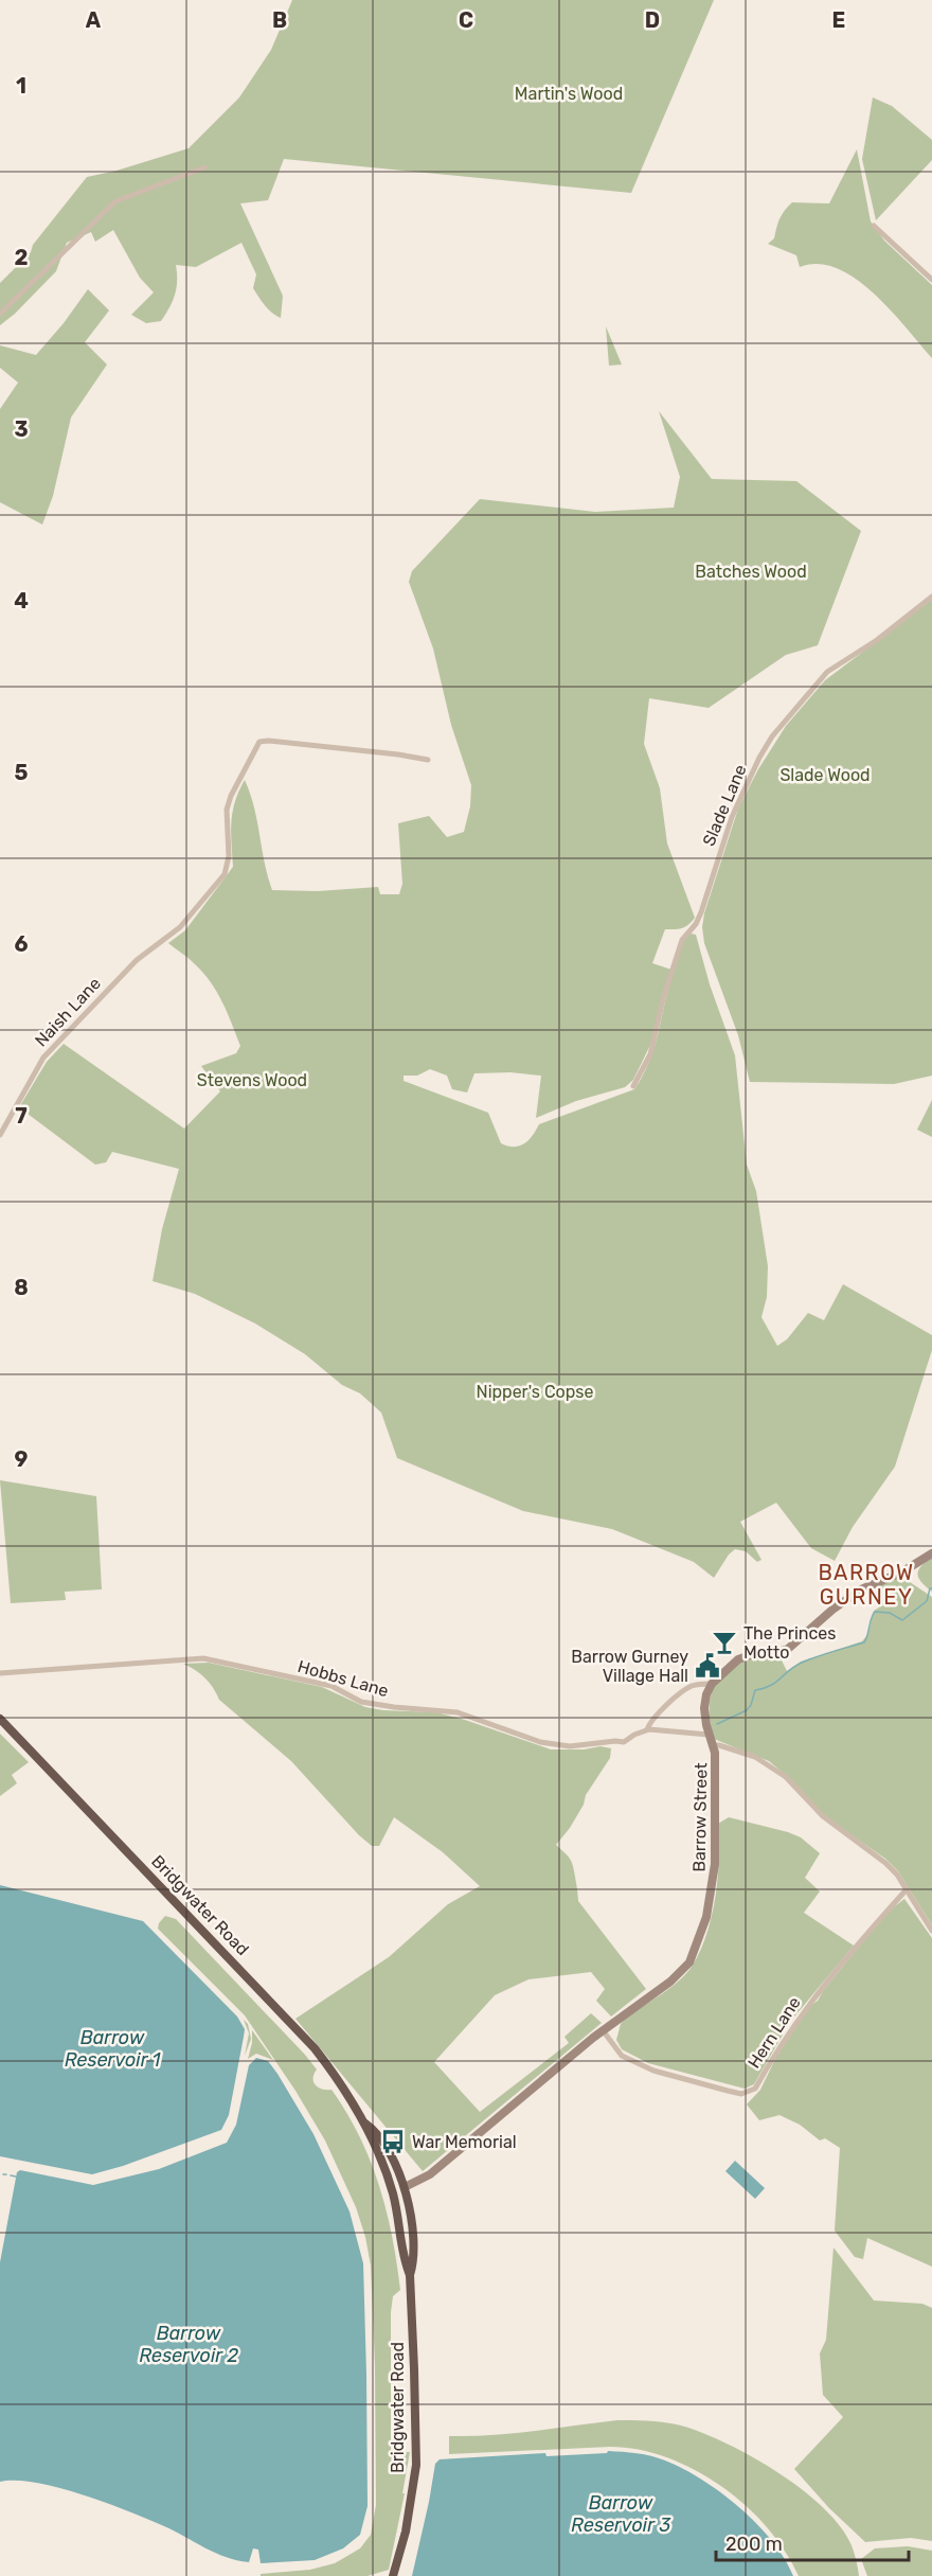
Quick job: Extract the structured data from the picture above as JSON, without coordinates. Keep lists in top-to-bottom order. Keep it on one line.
{"streets":{"highway":["Bridgwater Road"],"main road":["Barrow Street"],"street":["Slade Lane","Naish Lane","Hobbs Lane","Hern Lane"]},"crossings":[["Hobbs Lane","Barrow Street"],["Barrow Street","Bridgwater Road"],["Barrow Street","Hern Lane"]],"districts":["BARROW GURNEY"],"water":["Barrow Reservoir 1","Barrow Reservoir 2","Barrow Reservoir 3"],"parks":["Martin's Wood","Batches Wood","Slade Wood","Stevens Wood","Nipper's Copse"],"places":{"bar":["The Princes Motto"],"public building":["Barrow Gurney Village Hall"],"bus stop":["War Memorial"]},"scale_bar":"200 m","grid":{"columns":["A","B","C","D","E"],"rows":["1","2","3","4","5","6","7","8","9"]}}
